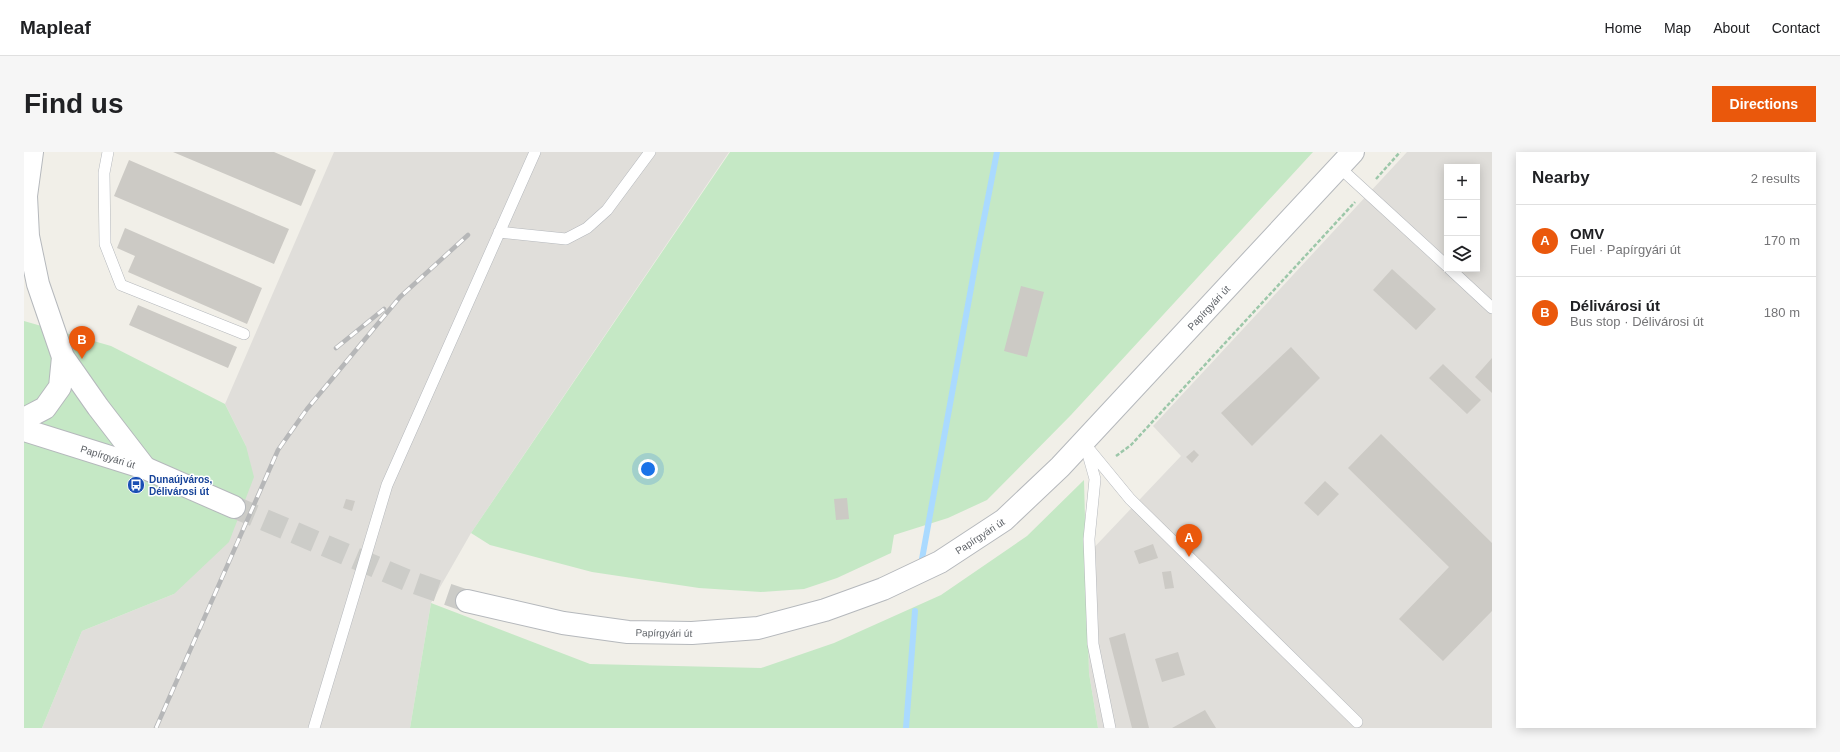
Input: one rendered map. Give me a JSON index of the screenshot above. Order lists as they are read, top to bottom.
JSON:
{
  "streets": {
    "street": ["Papírgyári út"]
  },
  "places": {
    "bus stop": ["Dunaújváros, Délivárosi út"]
  },
  "page": {
    "header": "Mapleaf",
    "nav": [
      "Home",
      "Map",
      "About",
      "Contact"
    ],
    "buttons": "Directions",
    "title": "Find us",
    "heading": ["Nearby", "2 results"],
    "map_buttons": ["+", "−"],
    "list": [
      {
        "mark": "A",
        "name": "OMV",
        "note": "Fuel · Papírgyári út",
        "value": "170 m"
      },
      {
        "mark": "B",
        "name": "Délivárosi út",
        "note": "Bus stop · Délivárosi út",
        "value": "180 m"
      }
    ],
    "pins": ["B", "A"]
  }
}
